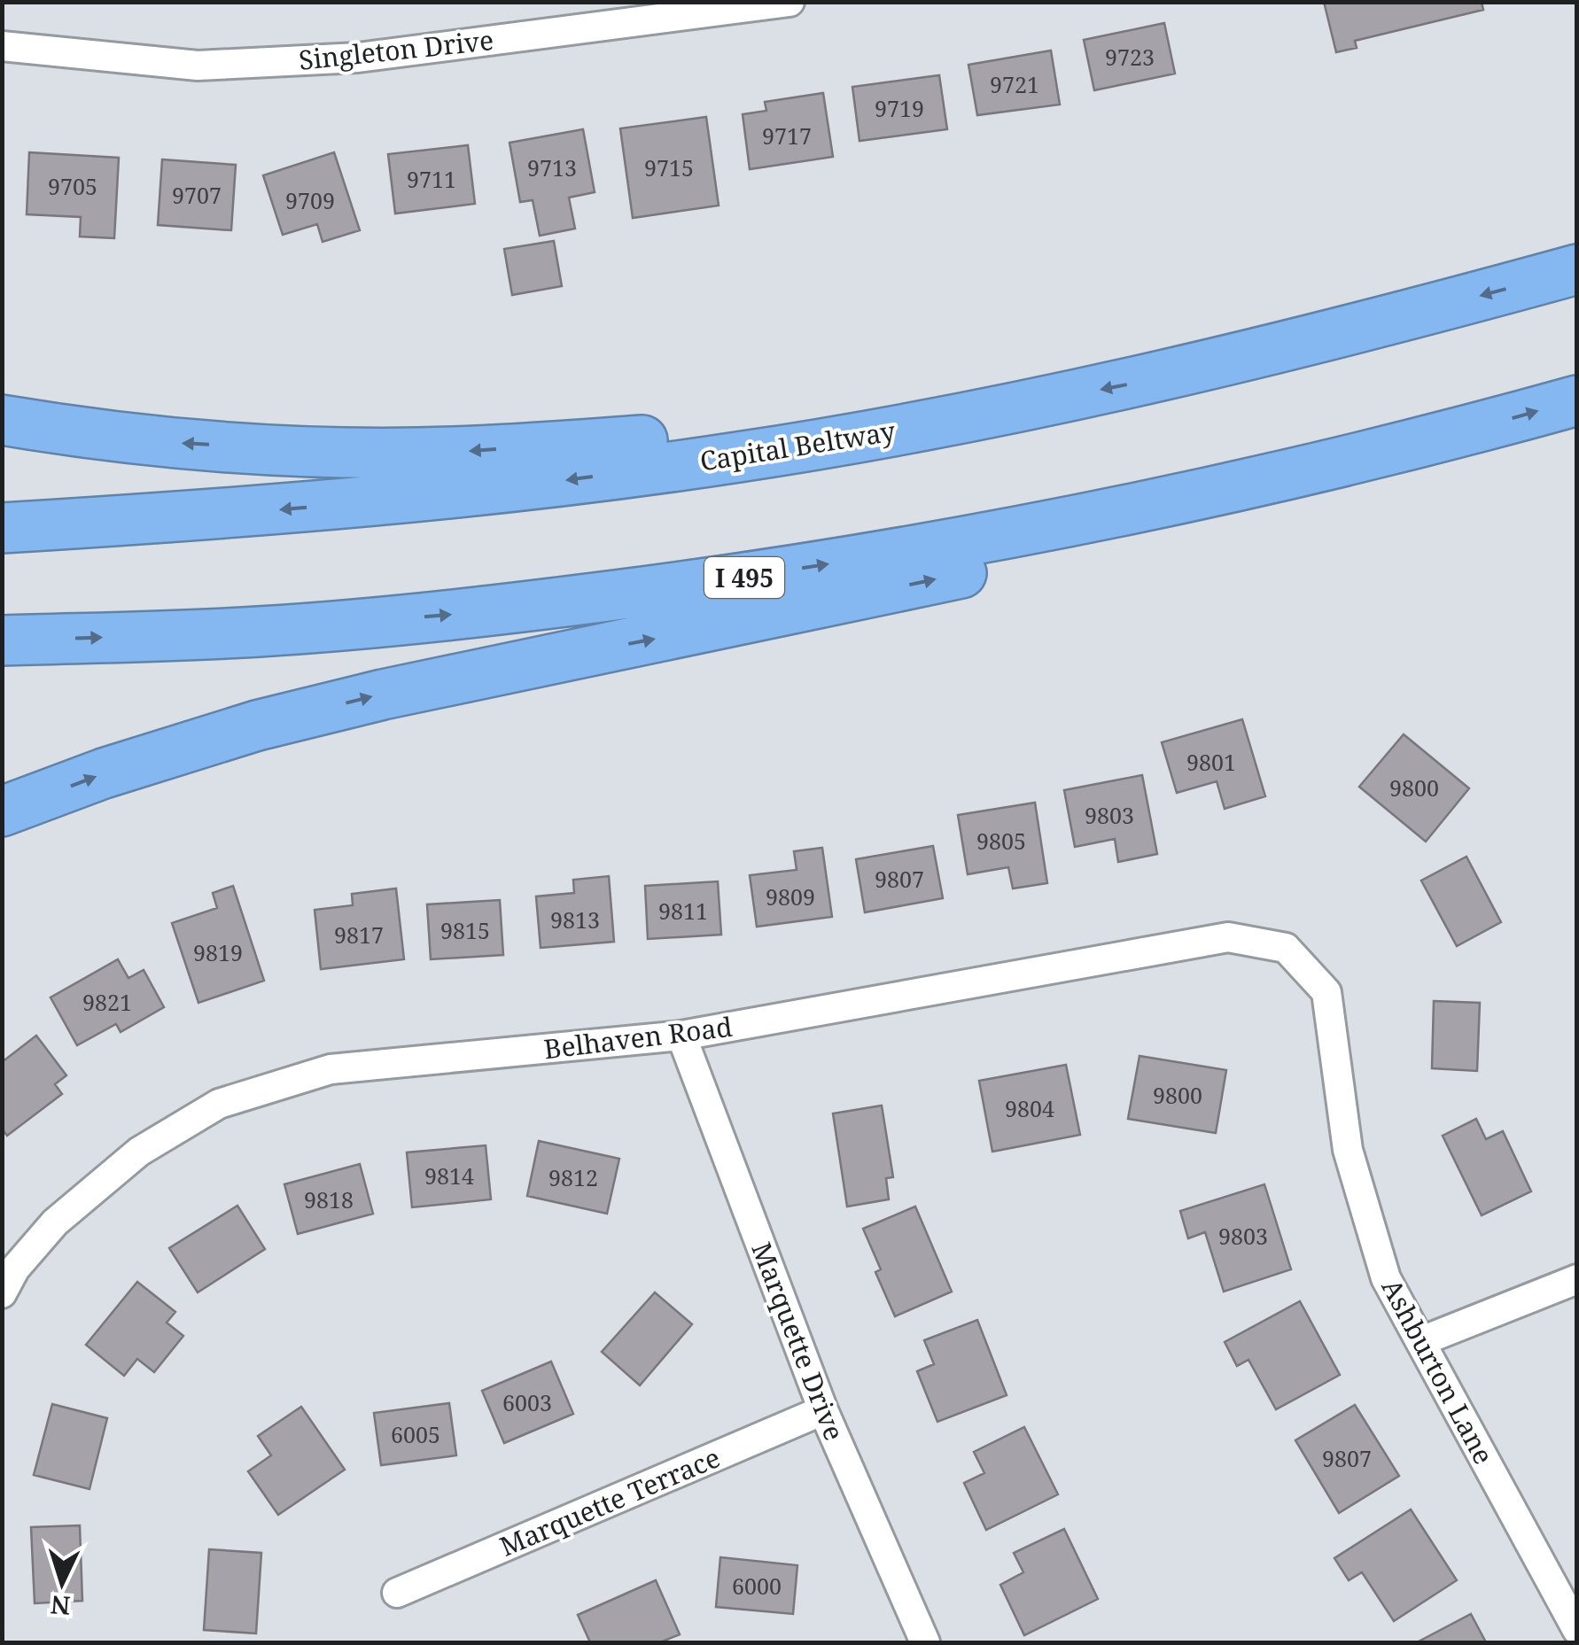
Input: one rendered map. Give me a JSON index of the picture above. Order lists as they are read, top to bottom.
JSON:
{
  "streets": {
    "highway": ["Capital Beltway", "I 495"],
    "street": [
      "Singleton Drive",
      "Belhaven Road",
      "Marquette Drive",
      "Ashburton Lane",
      "Marquette Terrace"
    ]
  },
  "crossings": [
    ["Belhaven Road", "Marquette Drive"],
    ["Belhaven Road", "Ashburton Lane"],
    ["Marquette Drive", "Marquette Terrace"]
  ],
  "house_numbers": [
    "9723",
    "9721",
    "9719",
    "9717",
    "9713",
    "9715",
    "9711",
    "9705",
    "9707",
    "9709",
    "9801",
    "9800",
    "9803",
    "9805",
    "9807",
    "9809",
    "9811",
    "9813",
    "9815",
    "9817",
    "9819",
    "9821",
    "9800",
    "9804",
    "9814",
    "9812",
    "9818",
    "9803",
    "6003",
    "6005",
    "9807",
    "6000"
  ],
  "north": "bottom"
}
